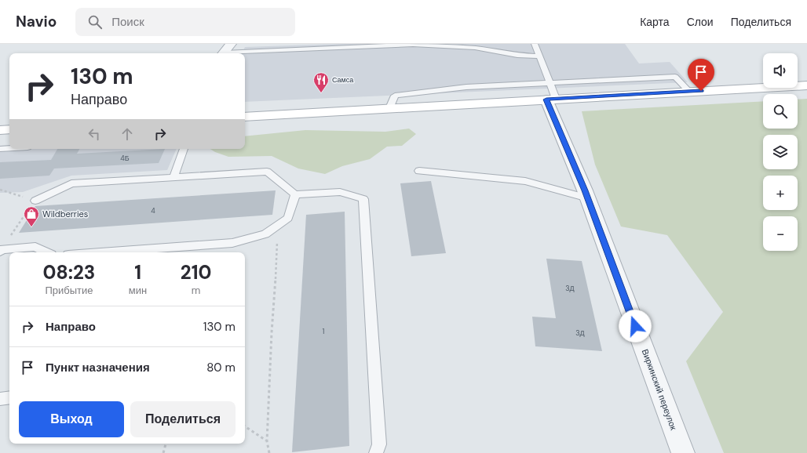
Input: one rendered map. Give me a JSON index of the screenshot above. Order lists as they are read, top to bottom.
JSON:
{
  "streets": {
    "street": ["Виркинский переулок"]
  },
  "places": {
    "restaurant": ["Самса"],
    "shop": ["Wildberries"]
  },
  "house_numbers": [
    "4Б",
    "4",
    "3Д",
    "1",
    "3Д"
  ],
  "page": {
    "header": "Navio",
    "search": "Поиск",
    "nav": ["Карта", "Слои", "Поделиться"],
    "map_buttons": ["+", "−"],
    "turn": ["130 m", "Направо"],
    "eta": [
      "08:23",
      "Прибытие",
      "1",
      "мин",
      "210",
      "m"
    ],
    "list": [
      {
        "name": "Направо",
        "value": "130 m"
      },
      {
        "name": "Пункт назначения",
        "value": "80 m"
      }
    ],
    "buttons": ["Выход", "Поделиться"]
  }
}
